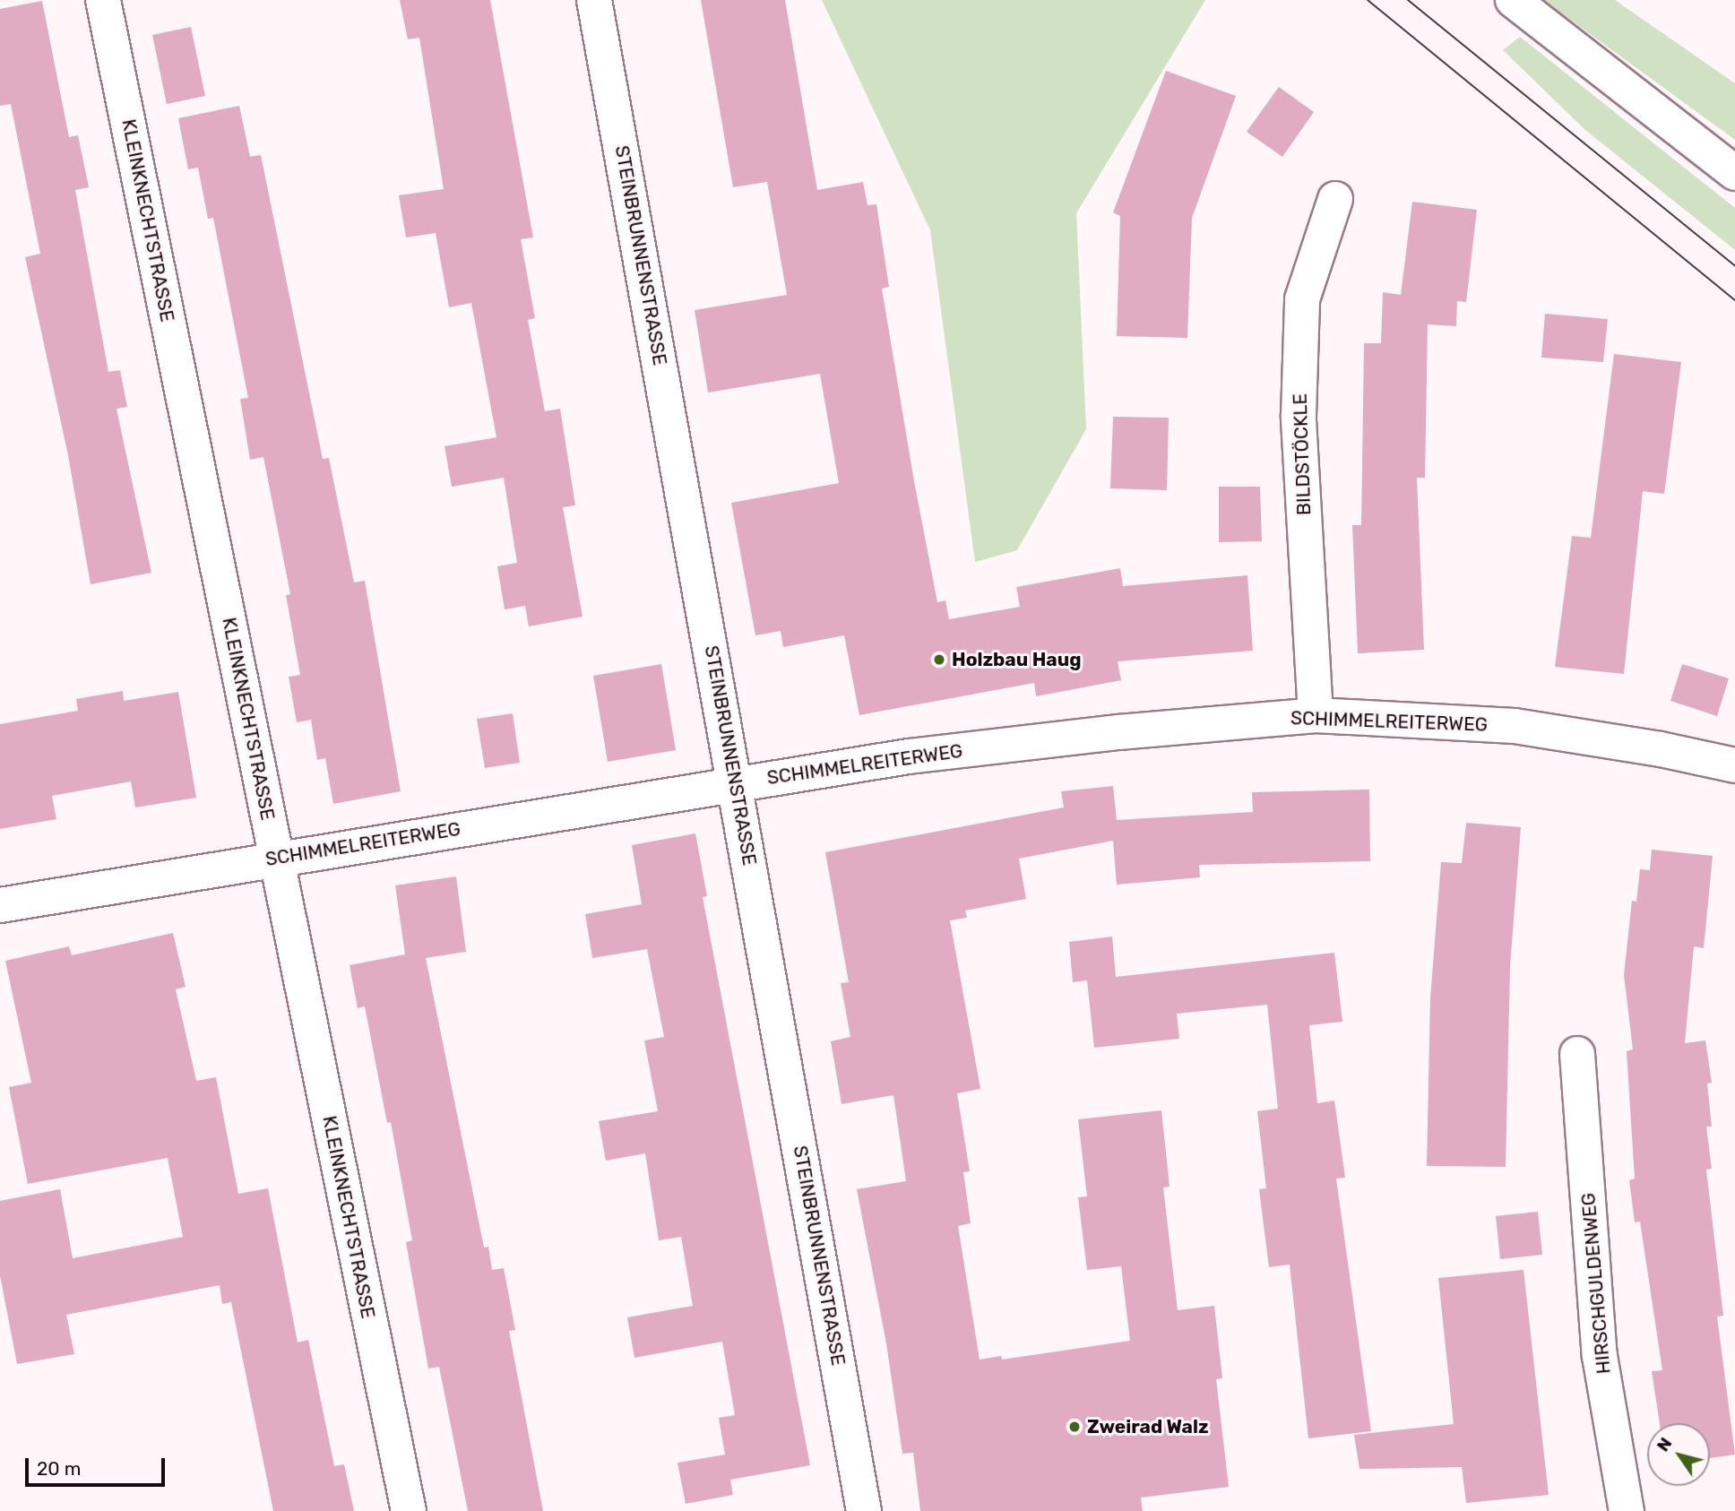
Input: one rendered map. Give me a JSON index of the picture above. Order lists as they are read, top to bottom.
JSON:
{
  "streets": {
    "street": [
      "KLEINKNECHTSTRASSE",
      "STEINBRUNNENSTRASSE",
      "BILDSTÖCKLE",
      "SCHIMMELREITERWEG",
      "HIRSCHGULDENWEG"
    ]
  },
  "crossings": [
    ["KLEINKNECHTSTRASSE", "SCHIMMELREITERWEG"],
    ["STEINBRUNNENSTRASSE", "SCHIMMELREITERWEG"],
    ["BILDSTÖCKLE", "SCHIMMELREITERWEG"]
  ],
  "places": ["Holzbau Haug", "Zweirad Walz"],
  "scale_bar": "20 m",
  "north": "top left"
}
